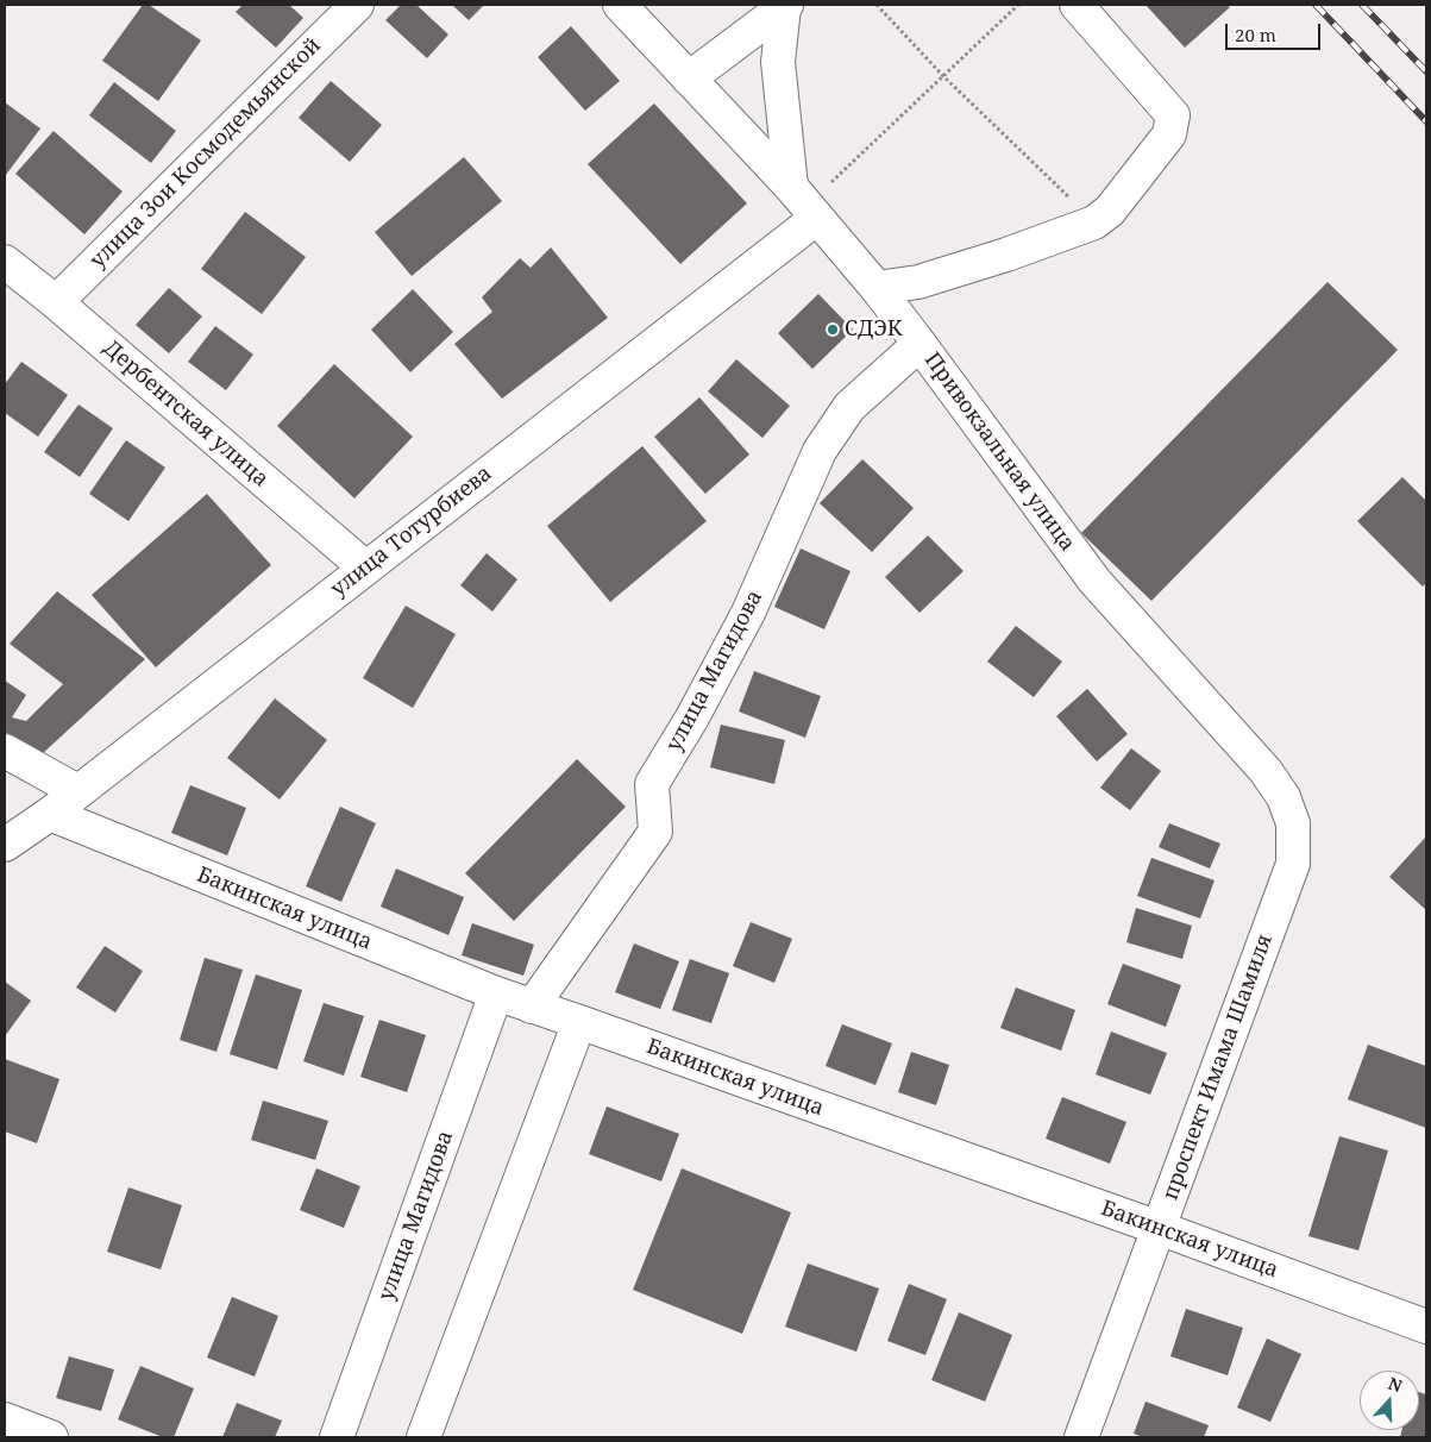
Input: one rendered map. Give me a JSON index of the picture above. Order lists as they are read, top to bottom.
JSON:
{
  "streets": {
    "main road": [
      "улица Зои Космодемьянской",
      "Дербентская улица",
      "Привокзальная улица",
      "улица Тотурбиева",
      "улица Магидова",
      "Бакинская улица",
      "проспект Имама Шамиля"
    ]
  },
  "crossings": [
    ["улица Зои Космодемьянской", "Дербентская улица"],
    ["Дербентская улица", "улица Тотурбиева"],
    ["Привокзальная улица", "улица Тотурбиева"],
    ["Привокзальная улица", "улица Магидова"],
    ["Привокзальная улица", "проспект Имама Шамиля"],
    ["улица Тотурбиева", "Бакинская улица"],
    ["улица Магидова", "Бакинская улица"],
    ["Бакинская улица", "проспект Имама Шамиля"]
  ],
  "places": ["СДЭК"],
  "scale_bar": "20 m",
  "north": "top"
}
